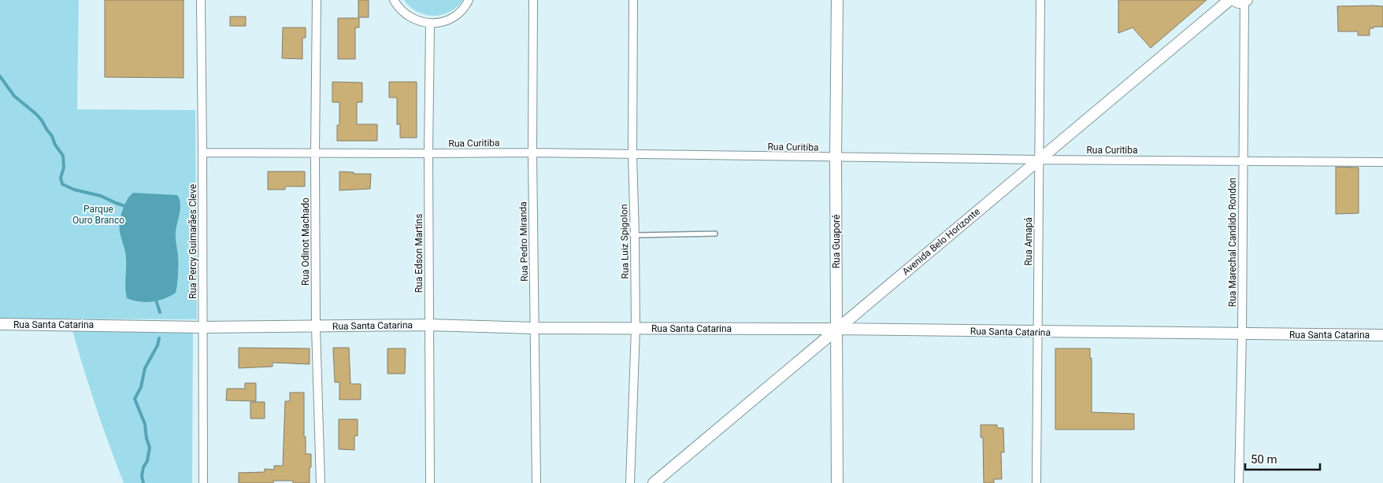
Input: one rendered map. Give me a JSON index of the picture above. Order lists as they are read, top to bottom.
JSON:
{
  "streets": {
    "street": [
      "Rua Curitiba",
      "Rua Percy Guimarães Cleve",
      "Rua Odinot Machado",
      "Rua Pedro Miranda",
      "Rua Luiz Spigolon",
      "Rua Guaporé",
      "Avenida Belo Horizonte",
      "Rua Amapá",
      "Rua Marechal Candido Rondon",
      "Rua Edson Martins",
      "Rua Santa Catarina"
    ]
  },
  "crossings": [
    ["Rua Curitiba", "Rua Percy Guimarães Cleve"],
    ["Rua Curitiba", "Rua Odinot Machado"],
    ["Rua Curitiba", "Rua Pedro Miranda"],
    ["Rua Curitiba", "Rua Luiz Spigolon"],
    ["Rua Curitiba", "Rua Guaporé"],
    ["Rua Curitiba", "Avenida Belo Horizonte"],
    ["Rua Curitiba", "Rua Amapá"],
    ["Rua Curitiba", "Rua Marechal Candido Rondon"],
    ["Rua Curitiba", "Rua Edson Martins"],
    ["Rua Percy Guimarães Cleve", "Rua Santa Catarina"],
    ["Rua Odinot Machado", "Rua Santa Catarina"],
    ["Rua Pedro Miranda", "Rua Santa Catarina"],
    ["Rua Luiz Spigolon", "Rua Santa Catarina"],
    ["Rua Guaporé", "Avenida Belo Horizonte"],
    ["Rua Guaporé", "Rua Santa Catarina"],
    ["Avenida Belo Horizonte", "Rua Amapá"],
    ["Avenida Belo Horizonte", "Rua Santa Catarina"],
    ["Rua Amapá", "Rua Santa Catarina"],
    ["Rua Marechal Candido Rondon", "Rua Santa Catarina"],
    ["Rua Edson Martins", "Rua Santa Catarina"]
  ],
  "parks": ["Parque Ouro Branco"],
  "scale_bar": "50 m"
}
